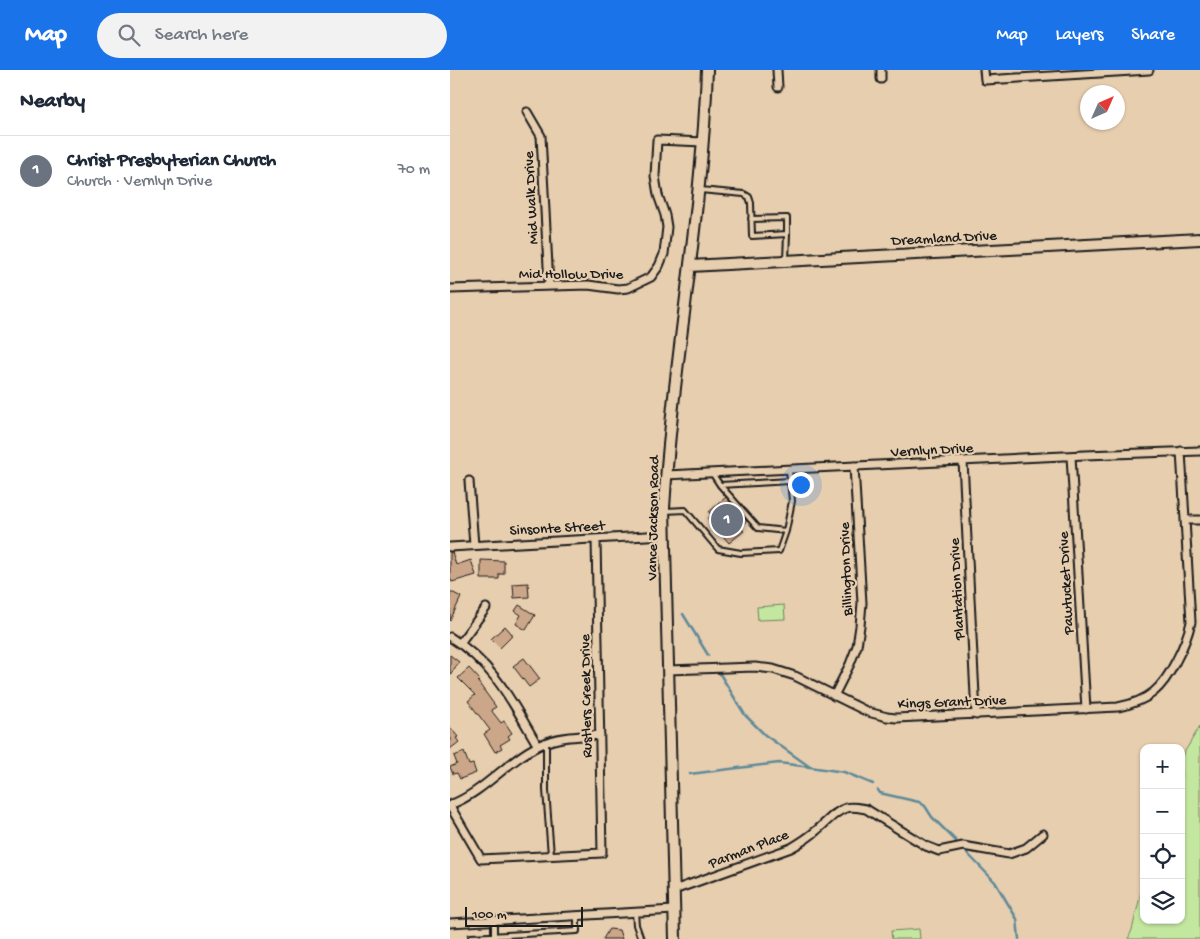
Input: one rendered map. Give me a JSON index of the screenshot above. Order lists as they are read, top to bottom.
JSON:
{
  "streets": {
    "main road": ["Dreamland Drive", "Vance Jackson Road"],
    "street": [
      "Mid Walk Drive",
      "Mid Hollow Drive",
      "Vernlyn Drive",
      "Sinsonte Street",
      "Billington Drive",
      "Pawtucket Drive",
      "Plantation Drive",
      "Rustlers Creek Drive",
      "Kings Grant Drive",
      "Parman Place"
    ]
  },
  "crossings": [
    ["Mid Walk Drive", "Mid Hollow Drive"],
    ["Dreamland Drive", "Vance Jackson Road"],
    ["Mid Hollow Drive", "Vance Jackson Road"],
    ["Vernlyn Drive", "Vance Jackson Road"],
    ["Vernlyn Drive", "Billington Drive"],
    ["Vernlyn Drive", "Pawtucket Drive"],
    ["Vernlyn Drive", "Plantation Drive"],
    ["Vernlyn Drive", "Kings Grant Drive"],
    ["Vance Jackson Road", "Sinsonte Street"],
    ["Vance Jackson Road", "Kings Grant Drive"],
    ["Vance Jackson Road", "Parman Place"],
    ["Sinsonte Street", "Rustlers Creek Drive"],
    ["Billington Drive", "Kings Grant Drive"],
    ["Pawtucket Drive", "Kings Grant Drive"],
    ["Plantation Drive", "Kings Grant Drive"]
  ],
  "scale_bar": "100 m",
  "north": "top right",
  "page": {
    "header": "Map",
    "search": "Search here",
    "nav": ["Map", "Layers", "Share"],
    "heading": "Nearby",
    "list": [
      {
        "mark": "1",
        "name": "Christ Presbyterian Church",
        "note": "Church · Vernlyn Drive",
        "value": "70 m"
      }
    ],
    "pins": "1",
    "map_buttons": ["+", "−"],
    "scale": "100 m"
  }
}
